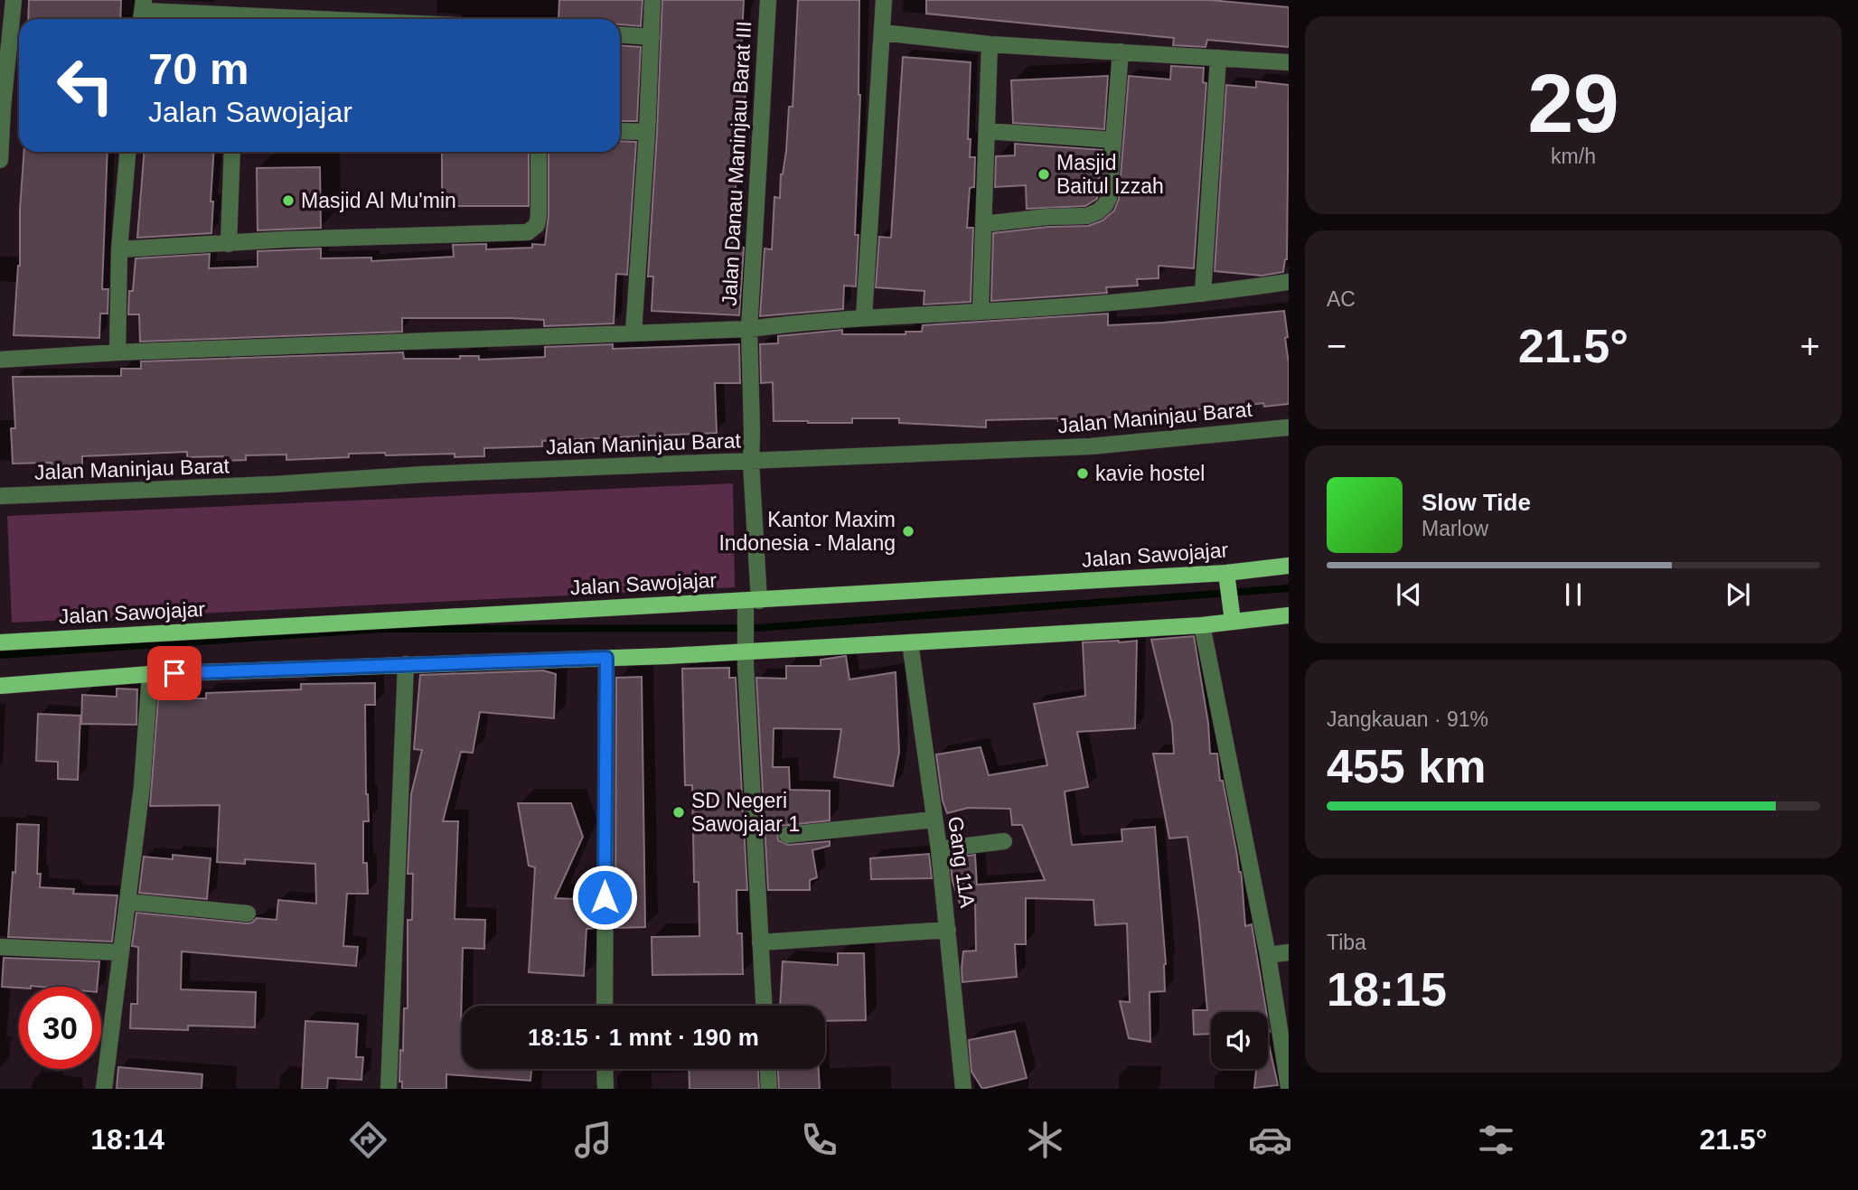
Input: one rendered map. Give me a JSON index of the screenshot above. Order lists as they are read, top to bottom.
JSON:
{
  "streets": {
    "main road": ["Jalan Sawojajar"],
    "street": ["Jalan Danau Maninjau Barat III", "Jalan Maninjau Barat", "Gang 11A"]
  },
  "crossings": [
    ["Jalan Danau Maninjau Barat III", "Jalan Maninjau Barat"],
    ["Jalan Danau Maninjau Barat III", "Jalan Sawojajar"]
  ],
  "places": [
    "Masjid Baitul Izzah",
    "Masjid Al Mu'min",
    "kavie hostel",
    "Kantor Maxim Indonesia - Malang",
    "SD Negeri Sawojajar 1"
  ],
  "page": {
    "tile": [
      ["29", "km/h"],
      "AC",
      ["Jangkauan · 91%", "455 km"],
      ["Tiba", "18:15"]
    ],
    "turn": ["70 m", "Jalan Sawojajar"],
    "heat": ["−", "21.5°", "+"],
    "song": ["Slow Tide", "Marlow"],
    "limit": "30",
    "trip": "18:15 · 1 mnt · 190 m",
    "tabs": ["18:14", "21.5°"]
  }
}
